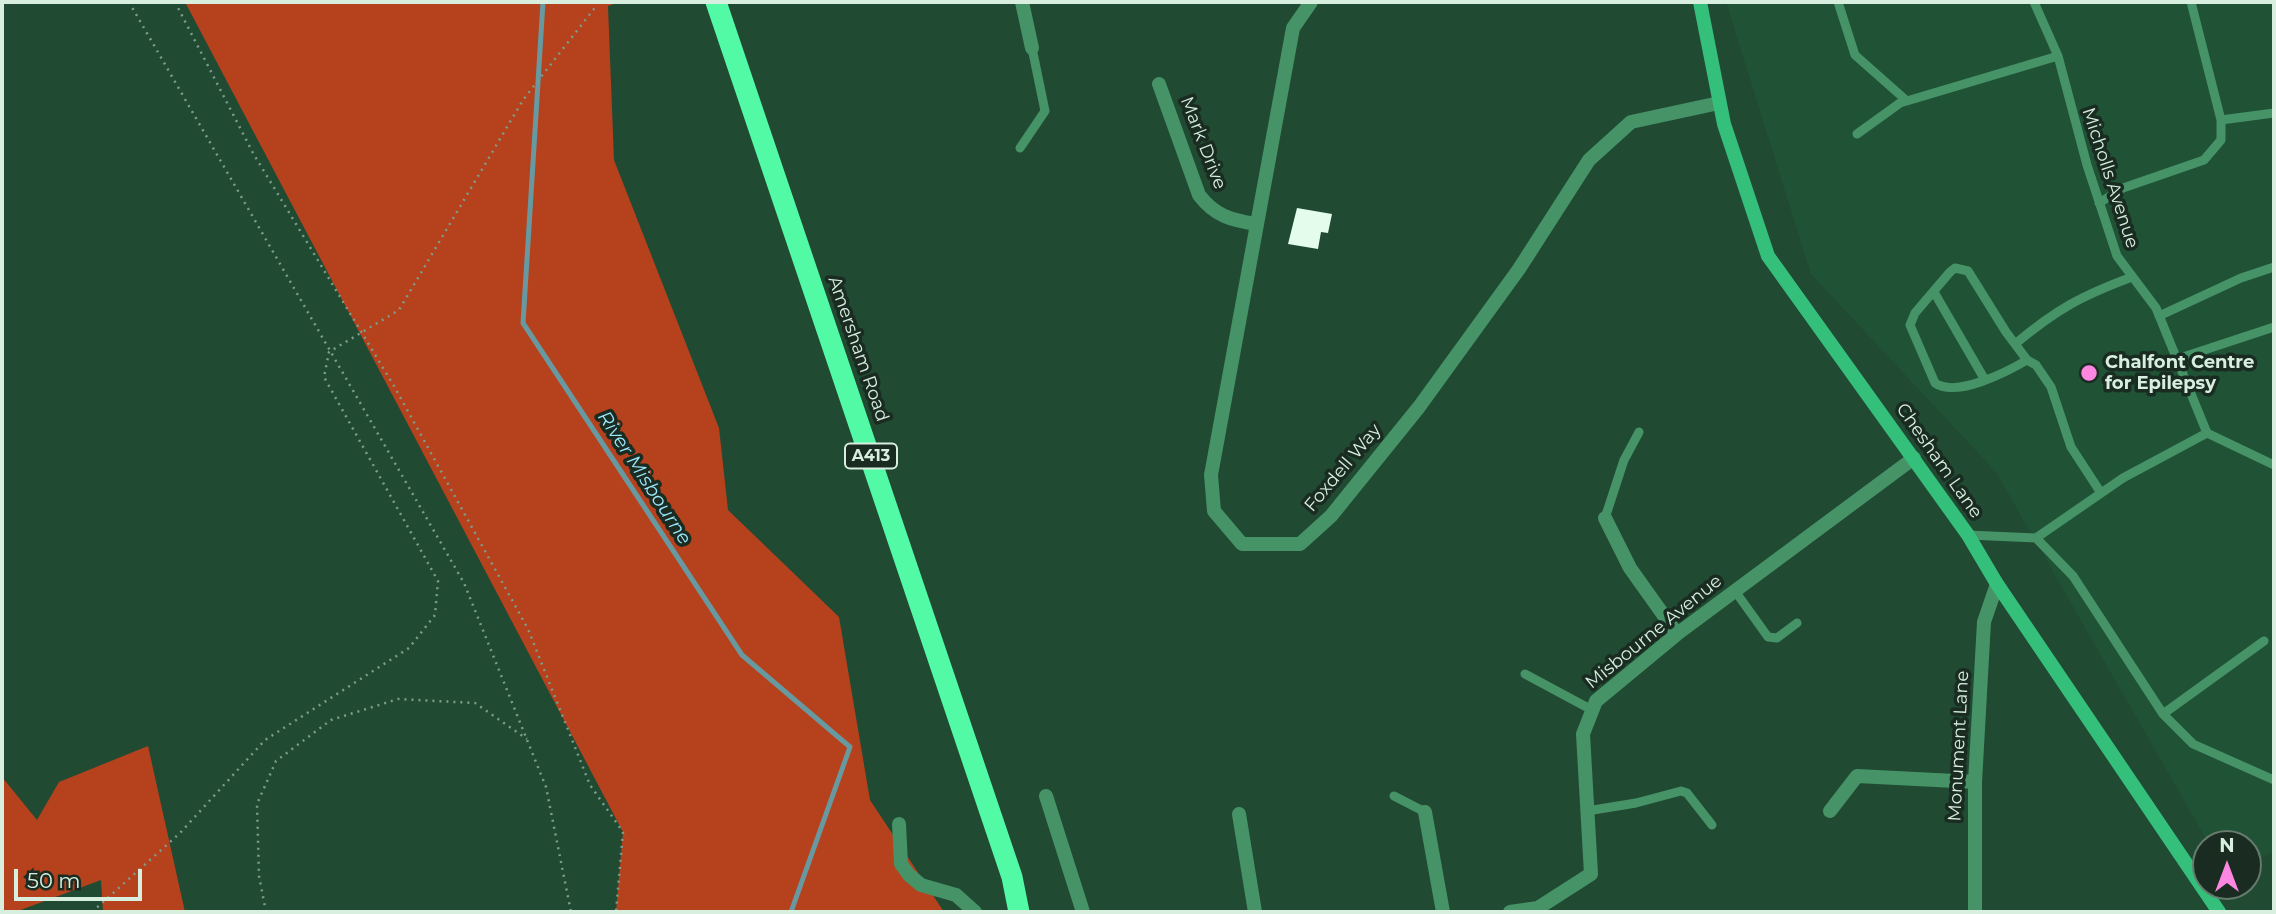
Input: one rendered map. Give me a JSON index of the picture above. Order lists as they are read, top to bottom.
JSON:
{
  "streets": {
    "highway": ["Amersham Road", "A413"],
    "street": [
      "Mark Drive",
      "Chesham Lane",
      "Foxdell Way",
      "Misbourne Avenue",
      "Monument Lane"
    ],
    "lane": ["Micholls Avenue"]
  },
  "crossings": [
    ["Mark Drive", "Foxdell Way"],
    ["Chesham Lane", "Foxdell Way"],
    ["Chesham Lane", "Misbourne Avenue"],
    ["Chesham Lane", "Monument Lane"]
  ],
  "water": ["River Misbourne"],
  "places": ["Chalfont Centre for Epilepsy"],
  "scale_bar": "50 m",
  "north": "top"
}
